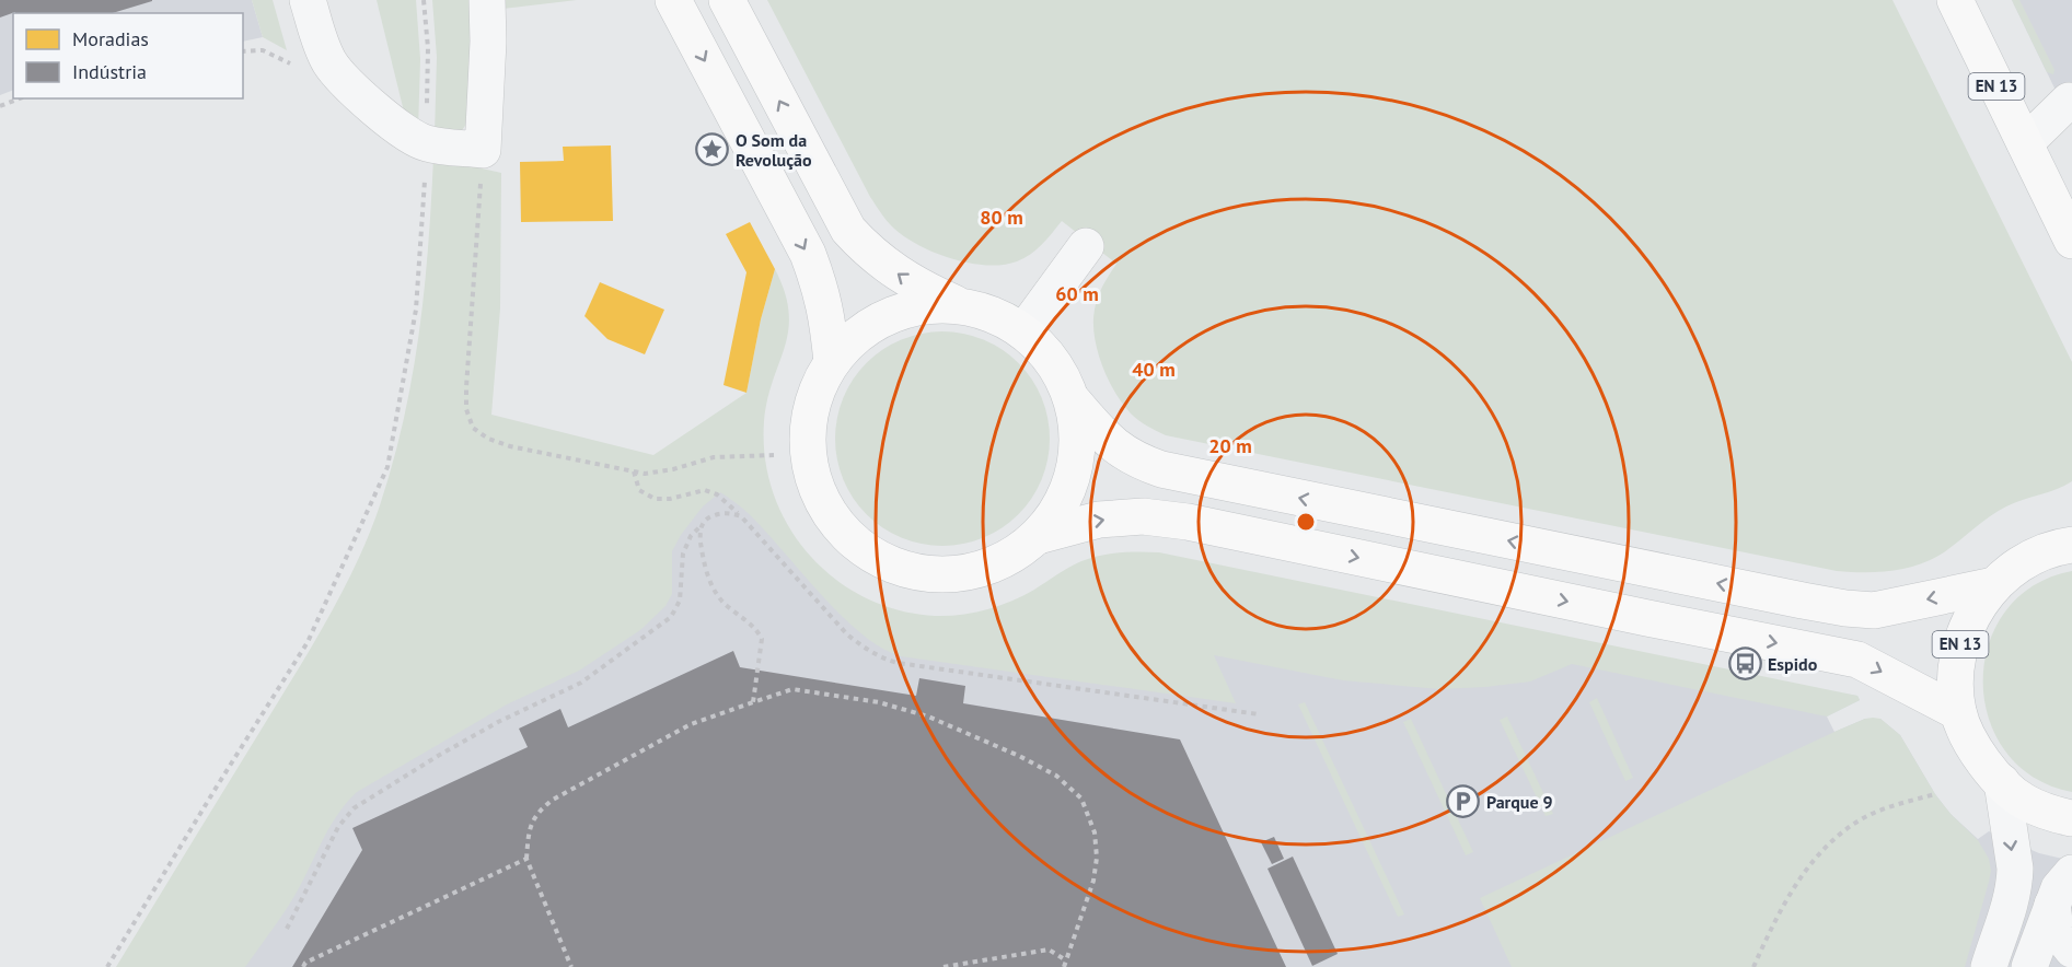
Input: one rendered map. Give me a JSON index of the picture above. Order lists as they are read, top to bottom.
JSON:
{
  "streets": {
    "main road": ["EN 13"]
  },
  "places": {
    "place": ["O Som da Revolução"],
    "bus stop": ["Espido"],
    "parking": ["Parque 9"]
  },
  "legend": ["Moradias", "Indústria"],
  "rings": [
    "80 m",
    "60 m",
    "40 m",
    "20 m"
  ]
}
